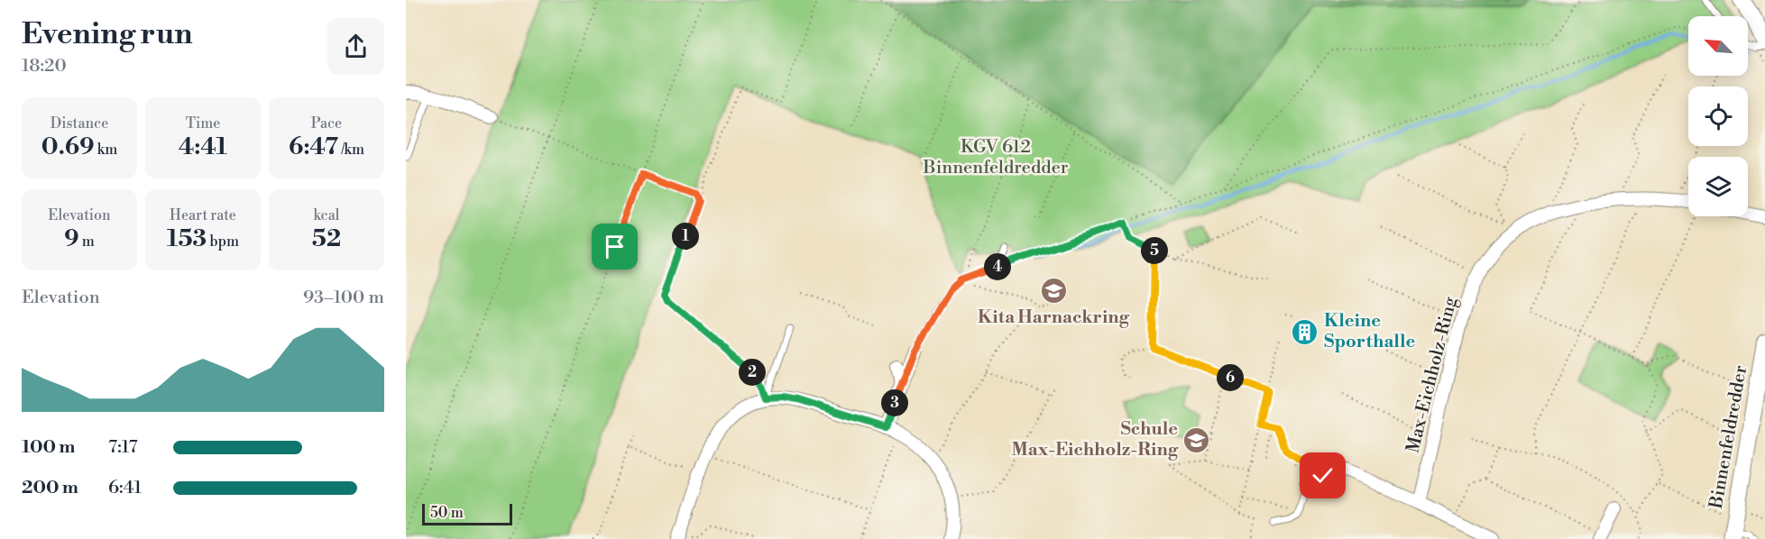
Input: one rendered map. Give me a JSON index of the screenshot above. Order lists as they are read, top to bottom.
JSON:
{
  "streets": {
    "main road": ["Binnenfeldredder"],
    "street": ["Max-Eichholz-Ring"]
  },
  "parks": ["KGV 612 Binnenfeldredder"],
  "places": {
    "school or university": ["Kita Harnackring", "Schule Max-Eichholz-Ring"],
    "building": ["Kleine Sporthalle"]
  },
  "scale_bar": "50 m",
  "north": "top left",
  "page": {
    "heading": ["Evening run", "18:20"],
    "stats": [
      ["Distance", "0.69 km"],
      ["Time", "4:41"],
      ["Pace", "6:47 /km"],
      ["Elevation", "9 m"],
      ["Heart rate", "153 bpm"],
      ["kcal", "52"]
    ],
    "pins": [
      "1",
      "5",
      "4",
      "2",
      "6",
      "3"
    ],
    "chart": ["Elevation", "93–100 m"],
    "list": [
      {
        "name": "100 m",
        "note": "7:17"
      },
      {
        "name": "200 m",
        "note": "6:41"
      }
    ],
    "scale": "50 m"
  }
}
